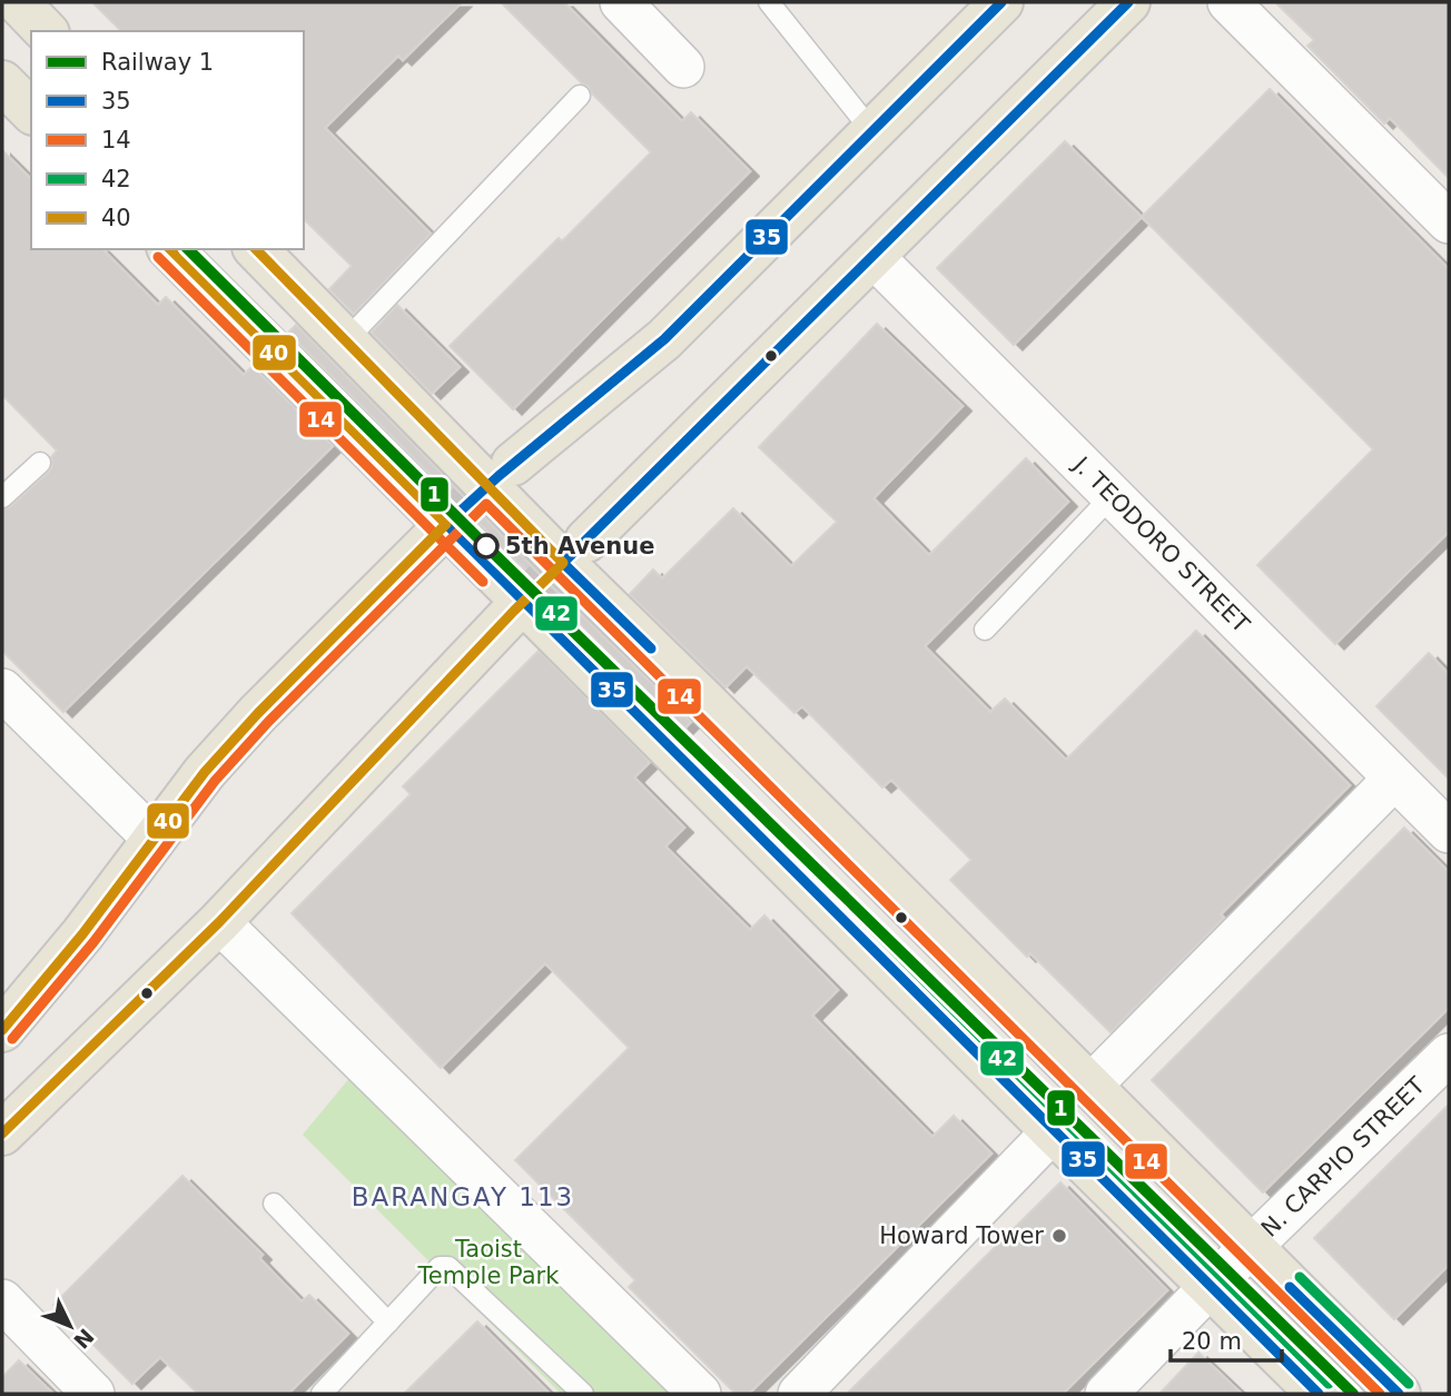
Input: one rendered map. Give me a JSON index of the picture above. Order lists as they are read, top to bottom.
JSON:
{
  "streets": {
    "street": ["J. TEODORO STREET", "N. CARPIO STREET"]
  },
  "districts": ["BARANGAY 113"],
  "parks": ["Taoist Temple Park"],
  "places": ["5th Avenue", "Howard Tower"],
  "lines": [
    "transit line 35",
    "rail line 1",
    "transit line 42",
    "transit line 40",
    "transit line 14"
  ],
  "legend": [
    "Railway 1",
    "35",
    "14",
    "42",
    "40"
  ],
  "scale_bar": "20 m",
  "north": "bottom right"
}
